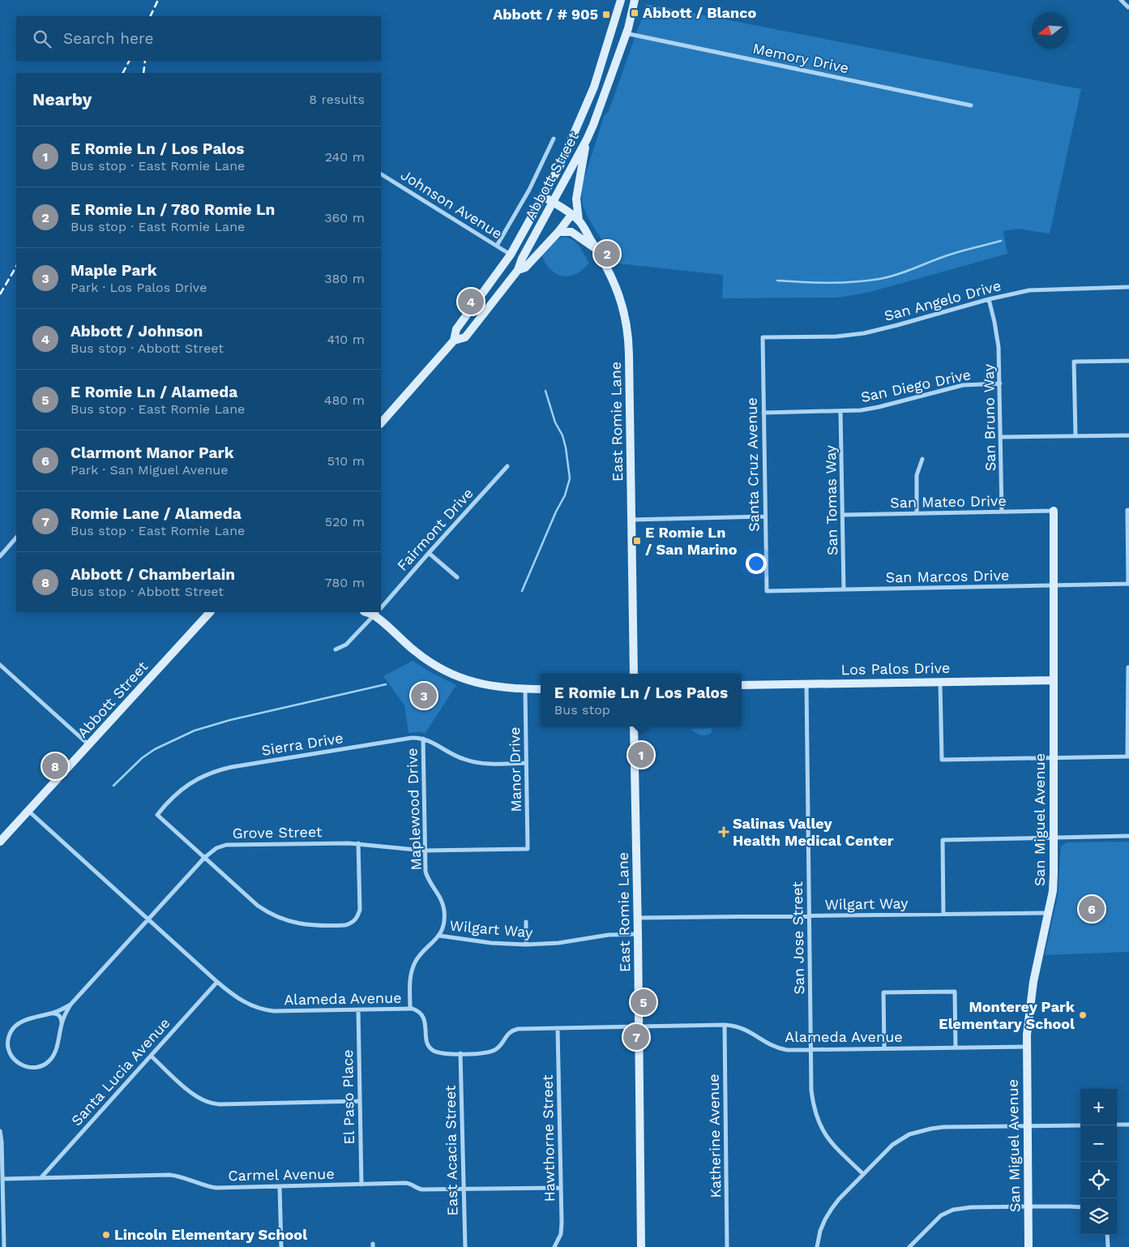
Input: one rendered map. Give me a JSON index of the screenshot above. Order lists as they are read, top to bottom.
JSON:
{
  "streets": {
    "main road": [
      "Abbott Street",
      "East Romie Lane",
      "Los Palos Drive",
      "San Miguel Avenue"
    ],
    "street": [
      "Memory Drive",
      "Johnson Avenue",
      "San Angelo Drive",
      "San Diego Drive",
      "San Bruno Way",
      "Santa Cruz Avenue",
      "San Tomas Way",
      "San Mateo Drive",
      "Fairmont Drive",
      "San Marcos Drive",
      "Sierra Drive",
      "Manor Drive",
      "Maplewood Drive",
      "Grove Street",
      "Wilgart Way",
      "San Jose Street",
      "Alameda Avenue",
      "Santa Lucia Avenue",
      "El Paso Place",
      "Katherine Avenue",
      "Hawthorne Street",
      "East Acacia Street",
      "Carmel Avenue"
    ]
  },
  "crossings": [
    ["Memory Drive", "Abbott Street"],
    ["Abbott Street", "Johnson Avenue"],
    ["Abbott Street", "East Romie Lane"],
    ["Abbott Street", "Alameda Avenue"],
    ["San Angelo Drive", "San Bruno Way"],
    ["San Angelo Drive", "Santa Cruz Avenue"],
    ["San Diego Drive", "San Bruno Way"],
    ["San Diego Drive", "Santa Cruz Avenue"],
    ["San Diego Drive", "San Tomas Way"],
    ["San Bruno Way", "San Mateo Drive"],
    ["East Romie Lane", "Wilgart Way"],
    ["East Romie Lane", "Alameda Avenue"],
    ["Santa Cruz Avenue", "San Marcos Drive"],
    ["San Tomas Way", "San Mateo Drive"],
    ["San Tomas Way", "San Marcos Drive"],
    ["San Mateo Drive", "San Miguel Avenue"],
    ["San Marcos Drive", "San Miguel Avenue"],
    ["Los Palos Drive", "San Miguel Avenue"],
    ["Los Palos Drive", "San Jose Street"],
    ["Sierra Drive", "Manor Drive"],
    ["Sierra Drive", "Maplewood Drive"],
    ["Sierra Drive", "Grove Street"],
    ["Manor Drive", "Grove Street"],
    ["Maplewood Drive", "Grove Street"],
    ["Maplewood Drive", "Wilgart Way"],
    ["Maplewood Drive", "Alameda Avenue"],
    ["San Miguel Avenue", "Wilgart Way"],
    ["San Miguel Avenue", "Alameda Avenue"],
    ["Grove Street", "Alameda Avenue"],
    ["Wilgart Way", "San Jose Street"],
    ["San Jose Street", "Alameda Avenue"],
    ["Alameda Avenue", "Santa Lucia Avenue"],
    ["Alameda Avenue", "El Paso Place"],
    ["Alameda Avenue", "Katherine Avenue"],
    ["Alameda Avenue", "Hawthorne Street"],
    ["Alameda Avenue", "East Acacia Street"],
    ["Santa Lucia Avenue", "Carmel Avenue"],
    ["El Paso Place", "Carmel Avenue"],
    ["Hawthorne Street", "Carmel Avenue"],
    ["East Acacia Street", "Carmel Avenue"]
  ],
  "places": {
    "transit": ["Abbott / Blanco", "Abbott / # 905", "E Romie Ln / San Marino"],
    "health": ["Salinas Valley Health Medical Center"],
    "other": ["Monterey Park Elementary School", "Lincoln Elementary School"]
  },
  "north": "left",
  "page": {
    "search": "Search here",
    "heading": ["Nearby", "8 results"],
    "list": [
      {
        "mark": "1",
        "name": "E Romie Ln / Los Palos",
        "note": "Bus stop · East Romie Lane",
        "value": "240 m"
      },
      {
        "mark": "2",
        "name": "E Romie Ln / 780 Romie Ln",
        "note": "Bus stop · East Romie Lane",
        "value": "360 m"
      },
      {
        "mark": "3",
        "name": "Maple Park",
        "note": "Park · Los Palos Drive",
        "value": "380 m"
      },
      {
        "mark": "4",
        "name": "Abbott / Johnson",
        "note": "Bus stop · Abbott Street",
        "value": "410 m"
      },
      {
        "mark": "5",
        "name": "E Romie Ln / Alameda",
        "note": "Bus stop · East Romie Lane",
        "value": "480 m"
      },
      {
        "mark": "6",
        "name": "Clarmont Manor Park",
        "note": "Park · San Miguel Avenue",
        "value": "510 m"
      },
      {
        "mark": "7",
        "name": "Romie Lane / Alameda",
        "note": "Bus stop · East Romie Lane",
        "value": "520 m"
      },
      {
        "mark": "8",
        "name": "Abbott / Chamberlain",
        "note": "Bus stop · Abbott Street",
        "value": "780 m"
      }
    ],
    "pins": [
      "2",
      "4",
      "3",
      "1",
      "8",
      "6",
      "5",
      "7"
    ],
    "popup": ["E Romie Ln / Los Palos", "Bus stop"],
    "map_buttons": ["+", "−"]
  }
}
